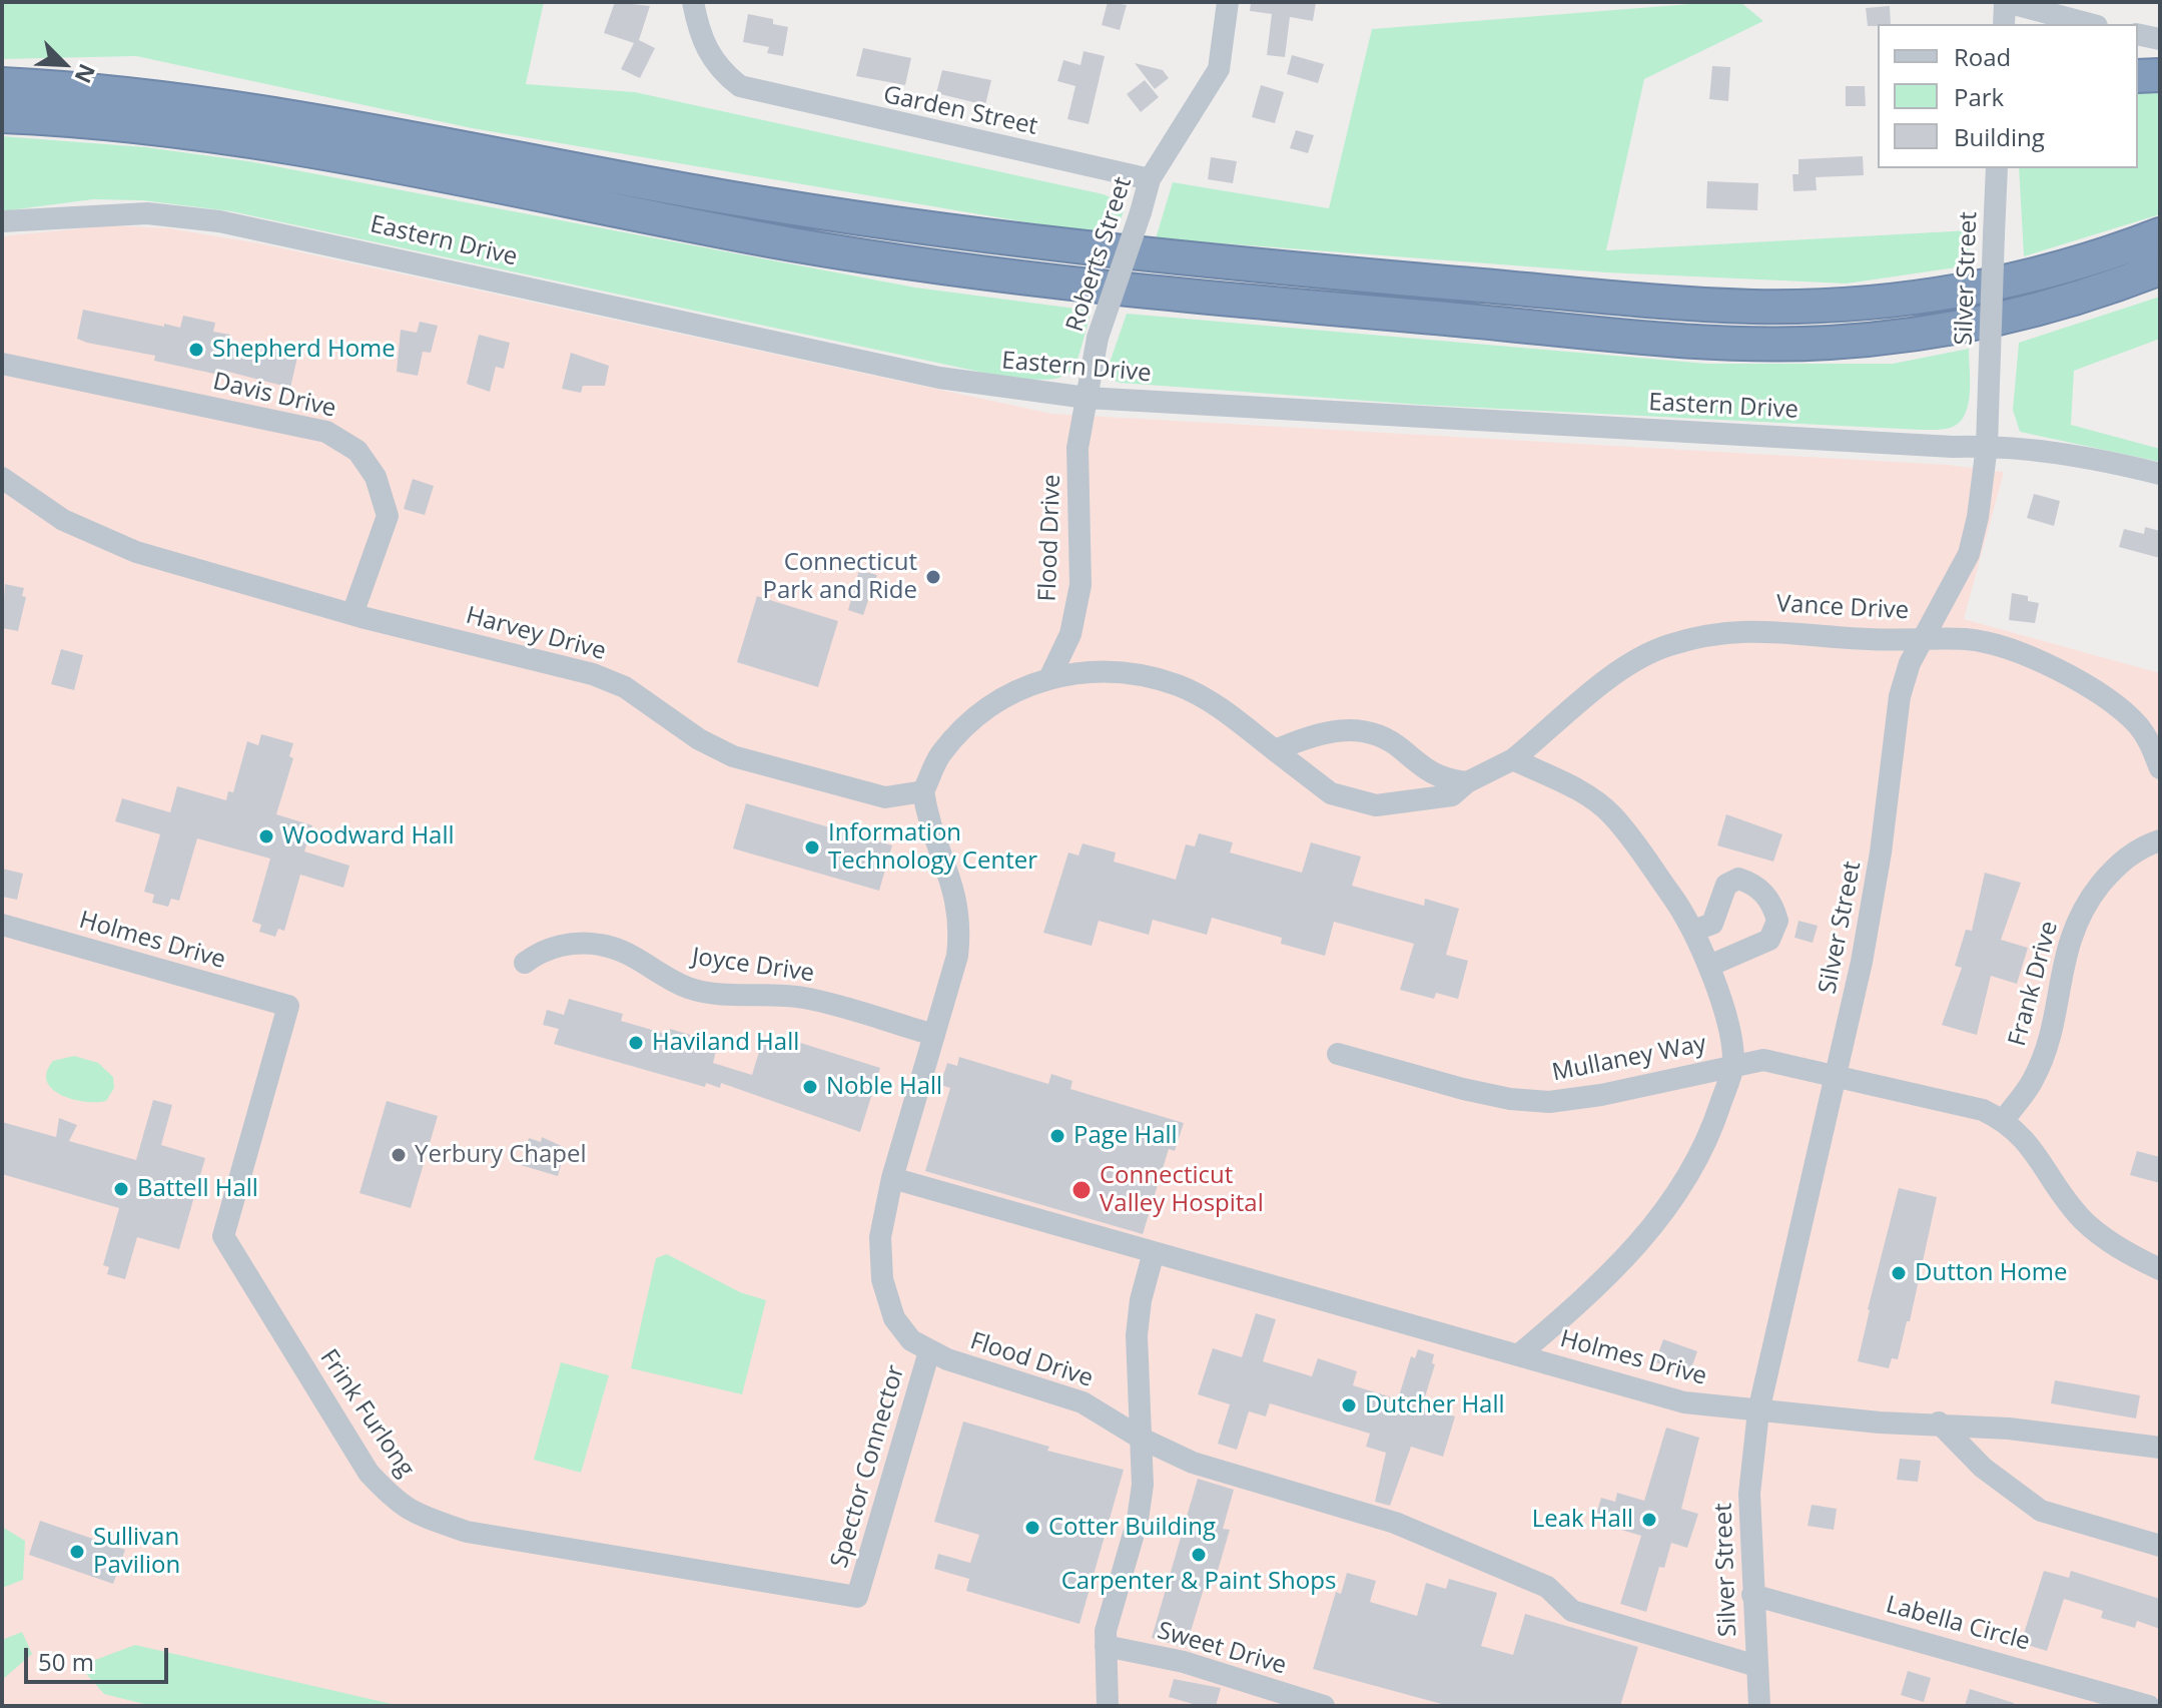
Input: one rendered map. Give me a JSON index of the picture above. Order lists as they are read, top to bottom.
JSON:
{
  "streets": {
    "street": [
      "Garden Street",
      "Eastern Drive",
      "Roberts Street",
      "Silver Street",
      "Davis Drive",
      "Flood Drive",
      "Vance Drive",
      "Harvey Drive",
      "Holmes Drive",
      "Joyce Drive",
      "Frank Drive",
      "Mullaney Way",
      "Frink Furlong",
      "Spector Connector",
      "Labella Circle",
      "Sweet Drive"
    ]
  },
  "crossings": [
    ["Garden Street", "Roberts Street"],
    ["Eastern Drive", "Roberts Street"],
    ["Eastern Drive", "Silver Street"],
    ["Eastern Drive", "Flood Drive"],
    ["Roberts Street", "Flood Drive"],
    ["Silver Street", "Flood Drive"],
    ["Silver Street", "Vance Drive"],
    ["Silver Street", "Holmes Drive"],
    ["Silver Street", "Mullaney Way"],
    ["Silver Street", "Labella Circle"],
    ["Davis Drive", "Harvey Drive"],
    ["Flood Drive", "Harvey Drive"],
    ["Flood Drive", "Holmes Drive"],
    ["Flood Drive", "Joyce Drive"],
    ["Flood Drive", "Spector Connector"],
    ["Holmes Drive", "Frink Furlong"],
    ["Frank Drive", "Mullaney Way"],
    ["Frink Furlong", "Spector Connector"]
  ],
  "places": [
    "Shepherd Home",
    "Connecticut Park and Ride",
    "Woodward Hall",
    "Information Technology Center",
    "Haviland Hall",
    "Noble Hall",
    "Page Hall",
    "Yerbury Chapel",
    "Battell Hall",
    "Connecticut Valley Hospital",
    "Dutton Home",
    "Dutcher Hall",
    "Leak Hall",
    "Cotter Building",
    "Sullivan Pavilion",
    "Carpenter & Paint Shops"
  ],
  "legend": ["Road", "Park", "Building"],
  "scale_bar": "50 m",
  "north": "bottom right"
}
